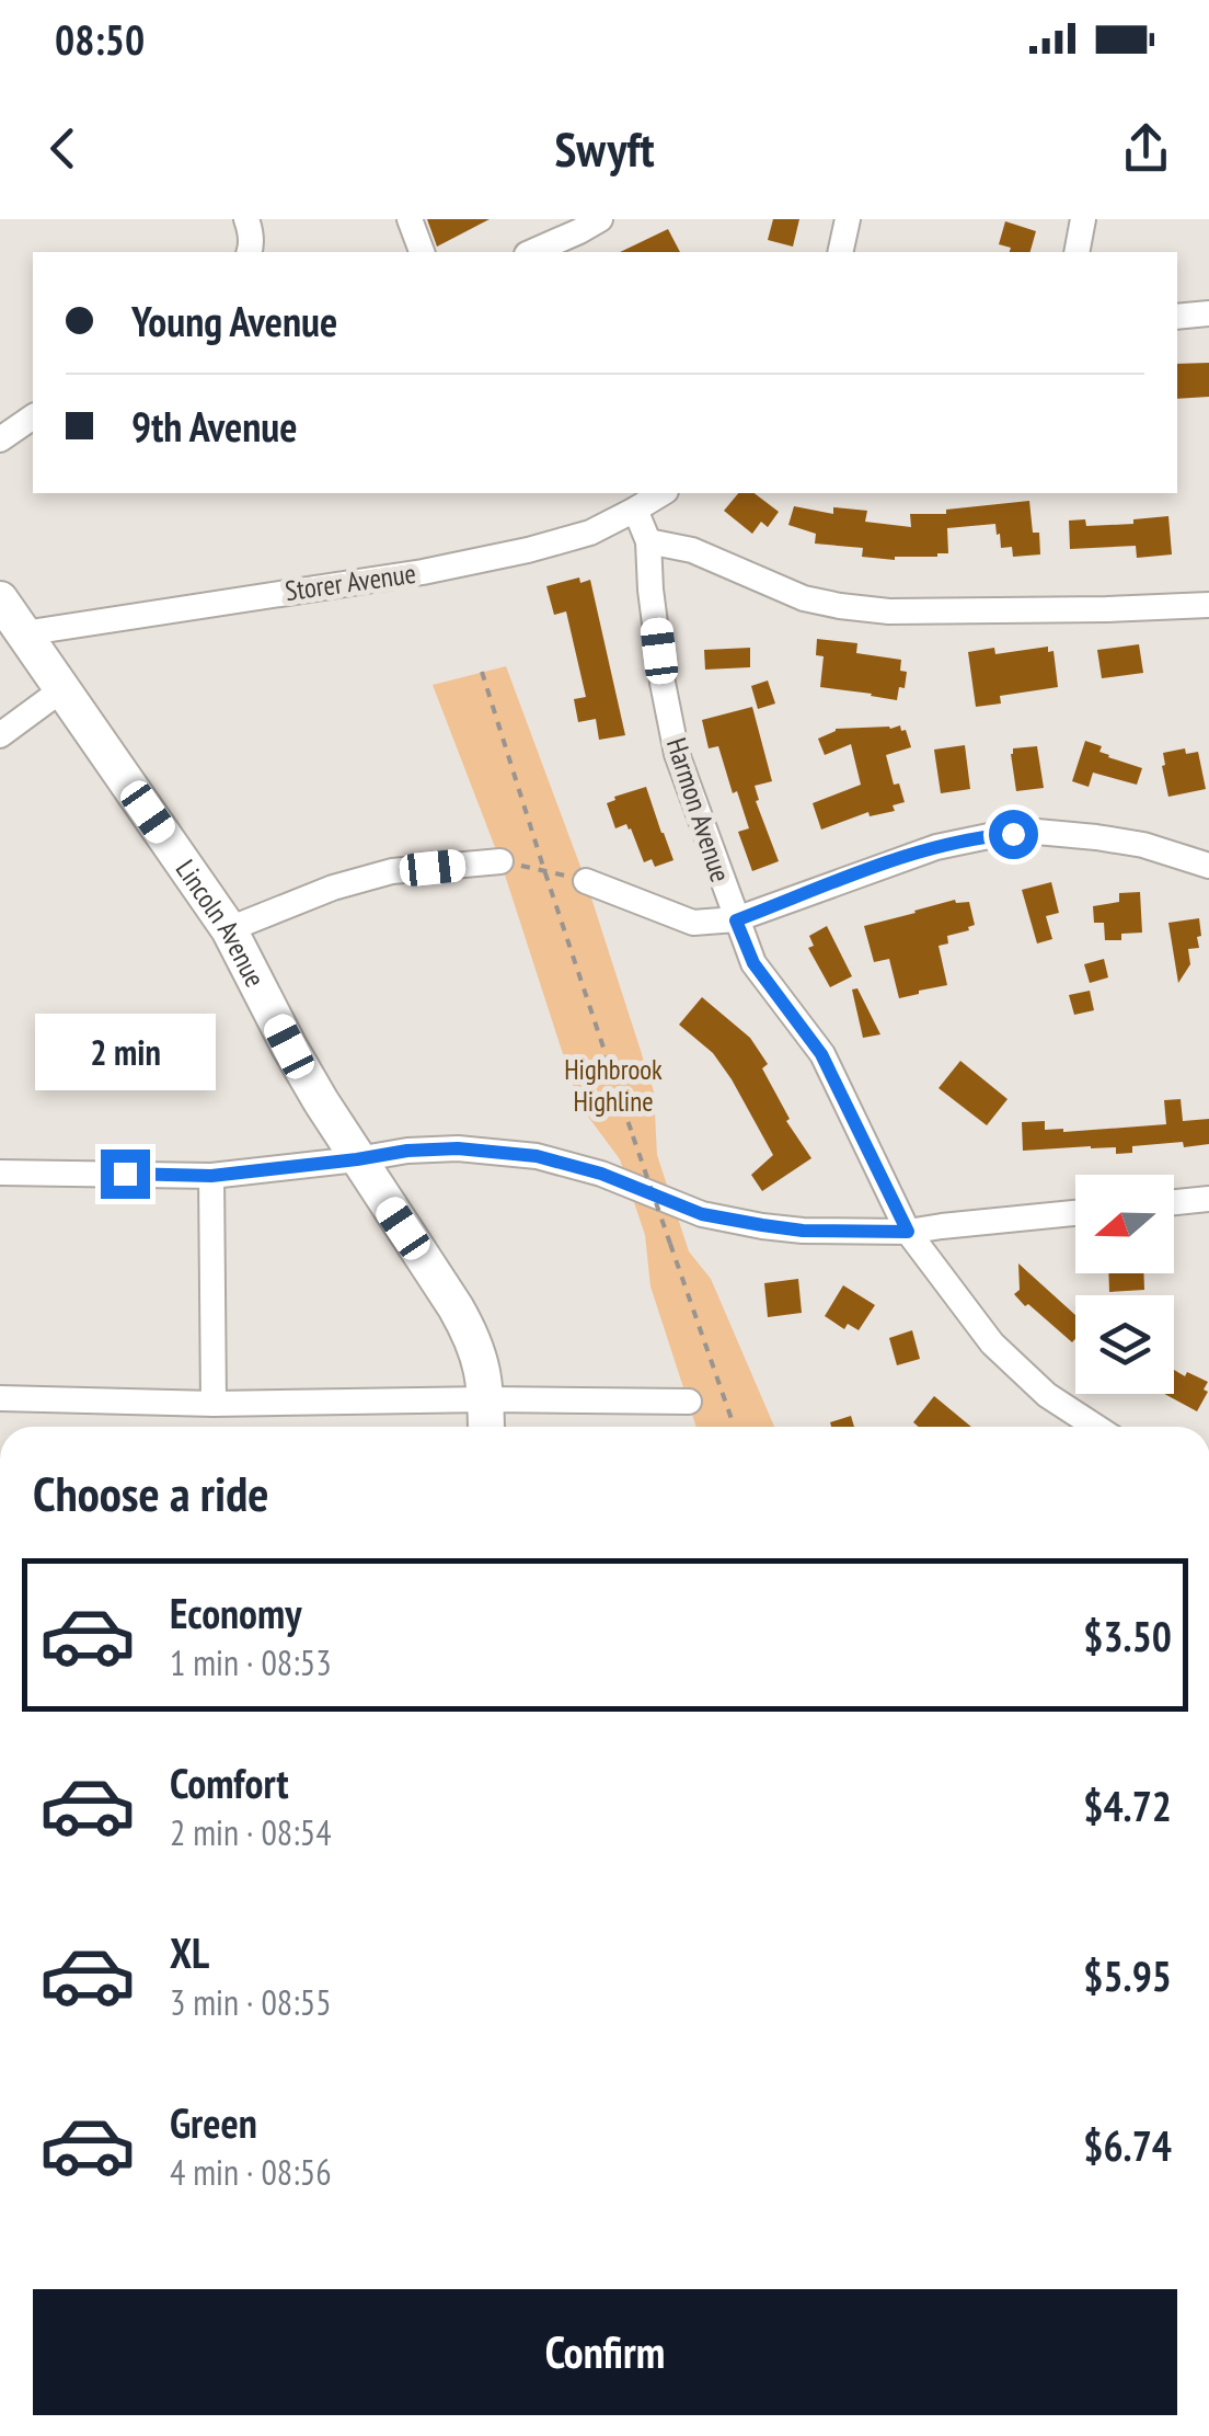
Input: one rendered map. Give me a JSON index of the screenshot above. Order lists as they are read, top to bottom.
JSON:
{
  "streets": {
    "main road": ["Lincoln Avenue"],
    "street": ["Storer Avenue", "Harmon Avenue"]
  },
  "crossings": [
    ["Storer Avenue", "Harmon Avenue"],
    ["Storer Avenue", "Lincoln Avenue"]
  ],
  "parks": ["Highbrook Highline"],
  "north": "left",
  "page": {
    "status": "08:50",
    "header": "Swyft",
    "banner": ["Young Avenue", "9th Avenue"],
    "bubble": "2 min",
    "heading": "Choose a ride",
    "list": [
      {
        "name": "Economy",
        "note": "1 min · 08:53",
        "value": "$3.50"
      },
      {
        "name": "Comfort",
        "note": "2 min · 08:54",
        "value": "$4.72"
      },
      {
        "name": "XL",
        "note": "3 min · 08:55",
        "value": "$5.95"
      },
      {
        "name": "Green",
        "note": "4 min · 08:56",
        "value": "$6.74"
      }
    ],
    "buttons": "Confirm"
  }
}
